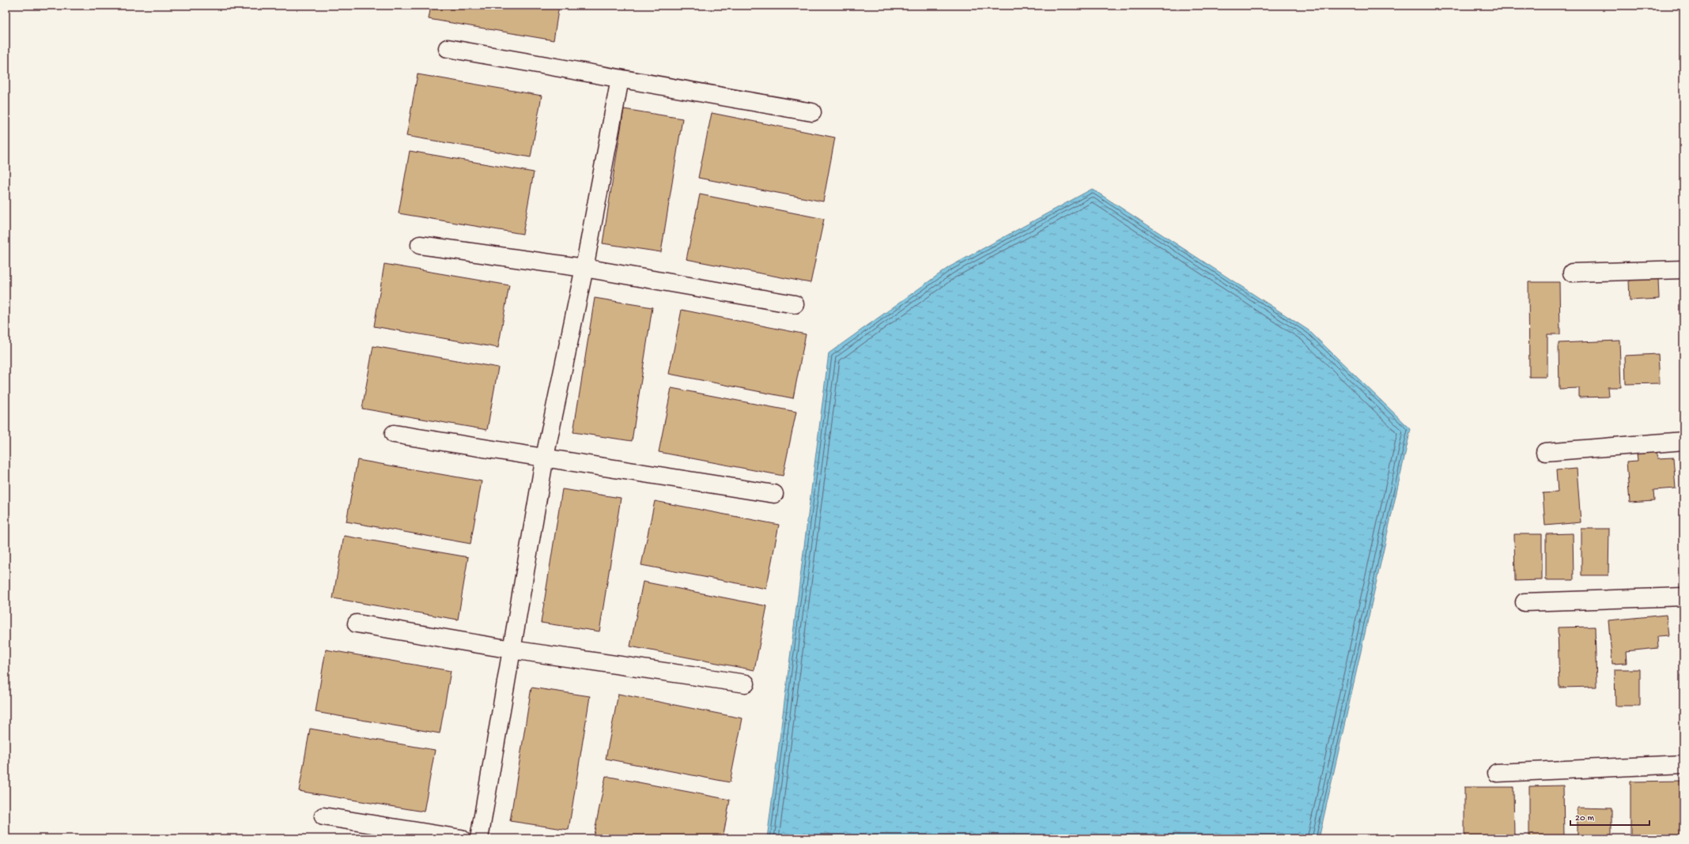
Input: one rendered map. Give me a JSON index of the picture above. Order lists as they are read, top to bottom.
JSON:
{
  "scale_bar": "20 m"
}
